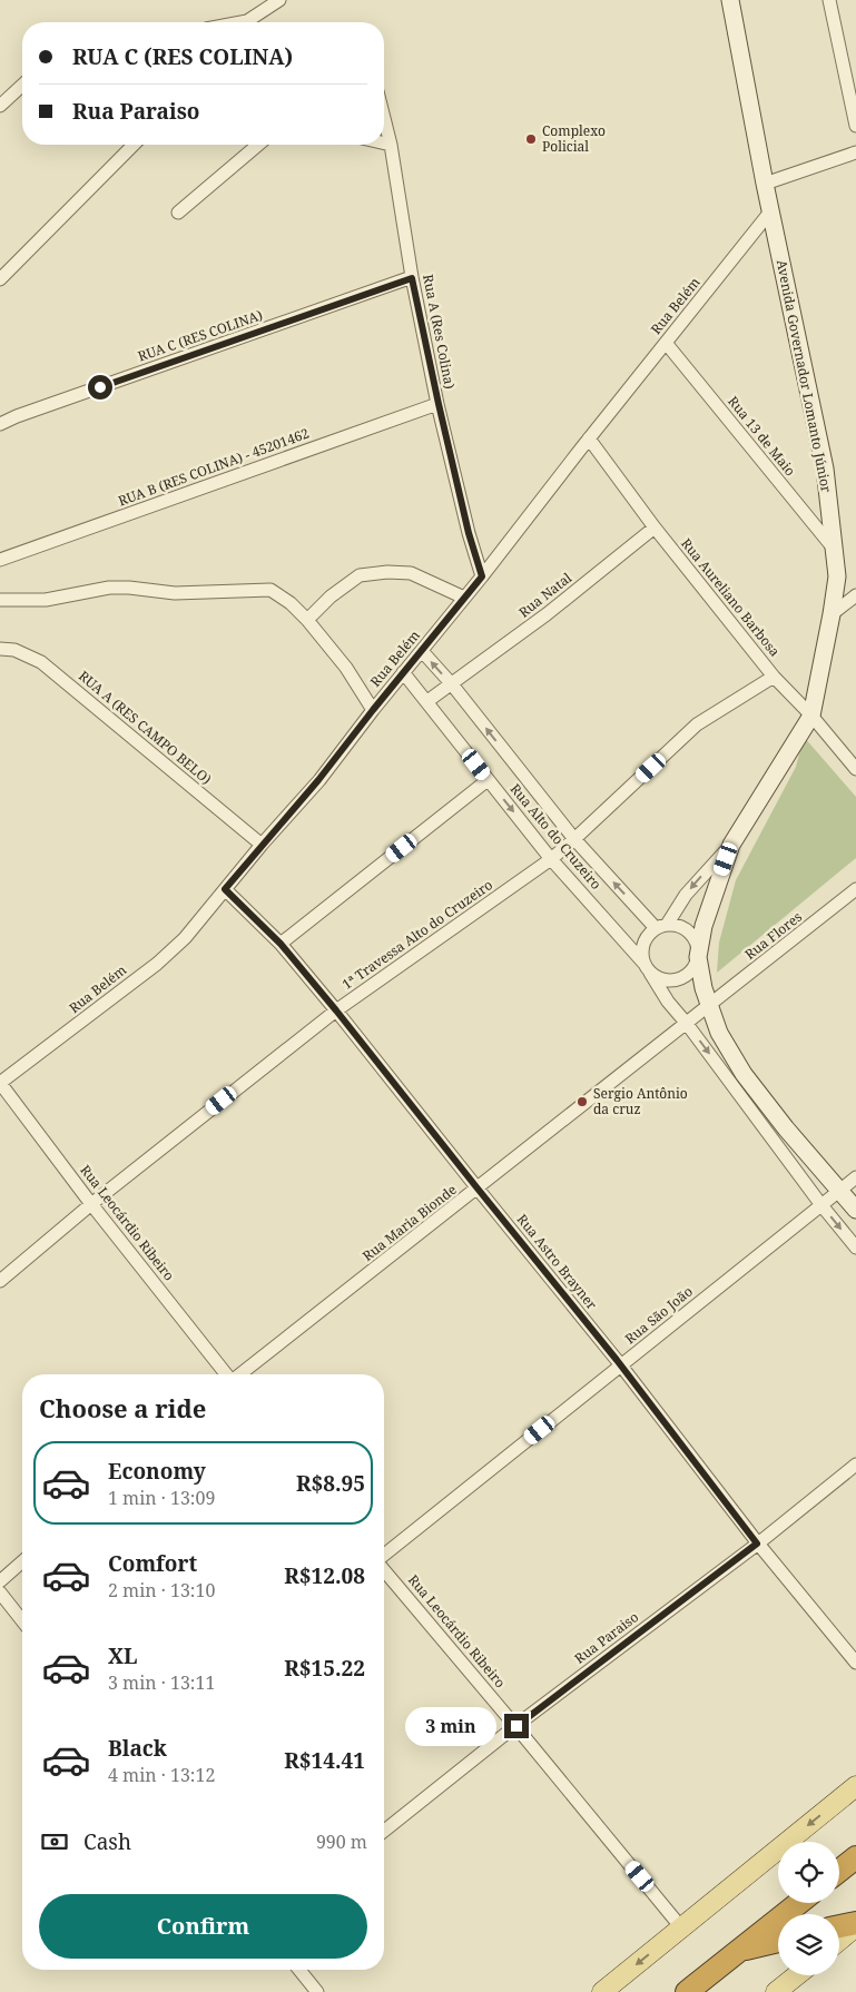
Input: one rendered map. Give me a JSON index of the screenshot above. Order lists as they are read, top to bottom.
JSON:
{
  "streets": {
    "main road": ["Avenida Governador Lomanto Júnior"],
    "street": [
      "Rua Belém",
      "Rua A (Res Colina)",
      "RUA C (RES COLINA)",
      "Rua 13 de Maio",
      "RUA B (RES COLINA) - 45201462",
      "Rua Natal",
      "Rua Aureliano Barbosa",
      "RUA A (RES CAMPO BELO)",
      "Rua Alto do Cruzeiro",
      "1ª Travessa Alto do Cruzeiro",
      "Rua Flores",
      "Rua Leocárdio Ribeiro",
      "Rua Maria Bionde",
      "Rua Astro Brayner",
      "Rua São João",
      "Rua Paraiso"
    ]
  },
  "crossings": [
    ["Rua Belém", "Rua A (Res Colina)"],
    ["Rua Belém", "Avenida Governador Lomanto Júnior"],
    ["Rua Belém", "Rua 13 de Maio"],
    ["Rua Belém", "Rua Aureliano Barbosa"],
    ["Rua Belém", "RUA A (RES CAMPO BELO)"],
    ["Rua Belém", "Rua Alto do Cruzeiro"],
    ["Rua Belém", "Rua Leocárdio Ribeiro"],
    ["Rua Belém", "Rua Astro Brayner"],
    ["Rua A (Res Colina)", "RUA C (RES COLINA)"],
    ["Rua A (Res Colina)", "RUA B (RES COLINA) - 45201462"],
    ["Avenida Governador Lomanto Júnior", "Rua 13 de Maio"],
    ["Avenida Governador Lomanto Júnior", "Rua Aureliano Barbosa"],
    ["Avenida Governador Lomanto Júnior", "Rua Alto do Cruzeiro"],
    ["Avenida Governador Lomanto Júnior", "Rua Flores"],
    ["Avenida Governador Lomanto Júnior", "Rua Maria Bionde"],
    ["Avenida Governador Lomanto Júnior", "Rua São João"],
    ["Rua Natal", "Rua Aureliano Barbosa"],
    ["Rua Natal", "Rua Alto do Cruzeiro"],
    ["Rua Aureliano Barbosa", "1ª Travessa Alto do Cruzeiro"],
    ["Rua Alto do Cruzeiro", "1ª Travessa Alto do Cruzeiro"],
    ["Rua Alto do Cruzeiro", "Rua Maria Bionde"],
    ["Rua Alto do Cruzeiro", "Rua São João"],
    ["1ª Travessa Alto do Cruzeiro", "Rua Leocárdio Ribeiro"],
    ["1ª Travessa Alto do Cruzeiro", "Rua Astro Brayner"],
    ["Rua Flores", "Rua Maria Bionde"],
    ["Rua Leocárdio Ribeiro", "Rua Paraiso"],
    ["Rua Maria Bionde", "Rua Astro Brayner"],
    ["Rua Astro Brayner", "Rua São João"],
    ["Rua Astro Brayner", "Rua Paraiso"]
  ],
  "places": ["Complexo Policial", "Sergio Antônio da cruz"],
  "page": {
    "banner": ["RUA C (RES COLINA)", "Rua Paraiso"],
    "heading": "Choose a ride",
    "list": [
      {
        "name": "Economy",
        "note": "1 min · 13:09",
        "value": "R$8.95"
      },
      {
        "name": "Comfort",
        "note": "2 min · 13:10",
        "value": "R$12.08"
      },
      {
        "name": "XL",
        "note": "3 min · 13:11",
        "value": "R$15.22"
      },
      {
        "name": "Black",
        "note": "4 min · 13:12",
        "value": "R$14.41"
      }
    ],
    "bubble": "3 min",
    "pay": ["Cash", "990 m"],
    "buttons": "Confirm"
  }
}
